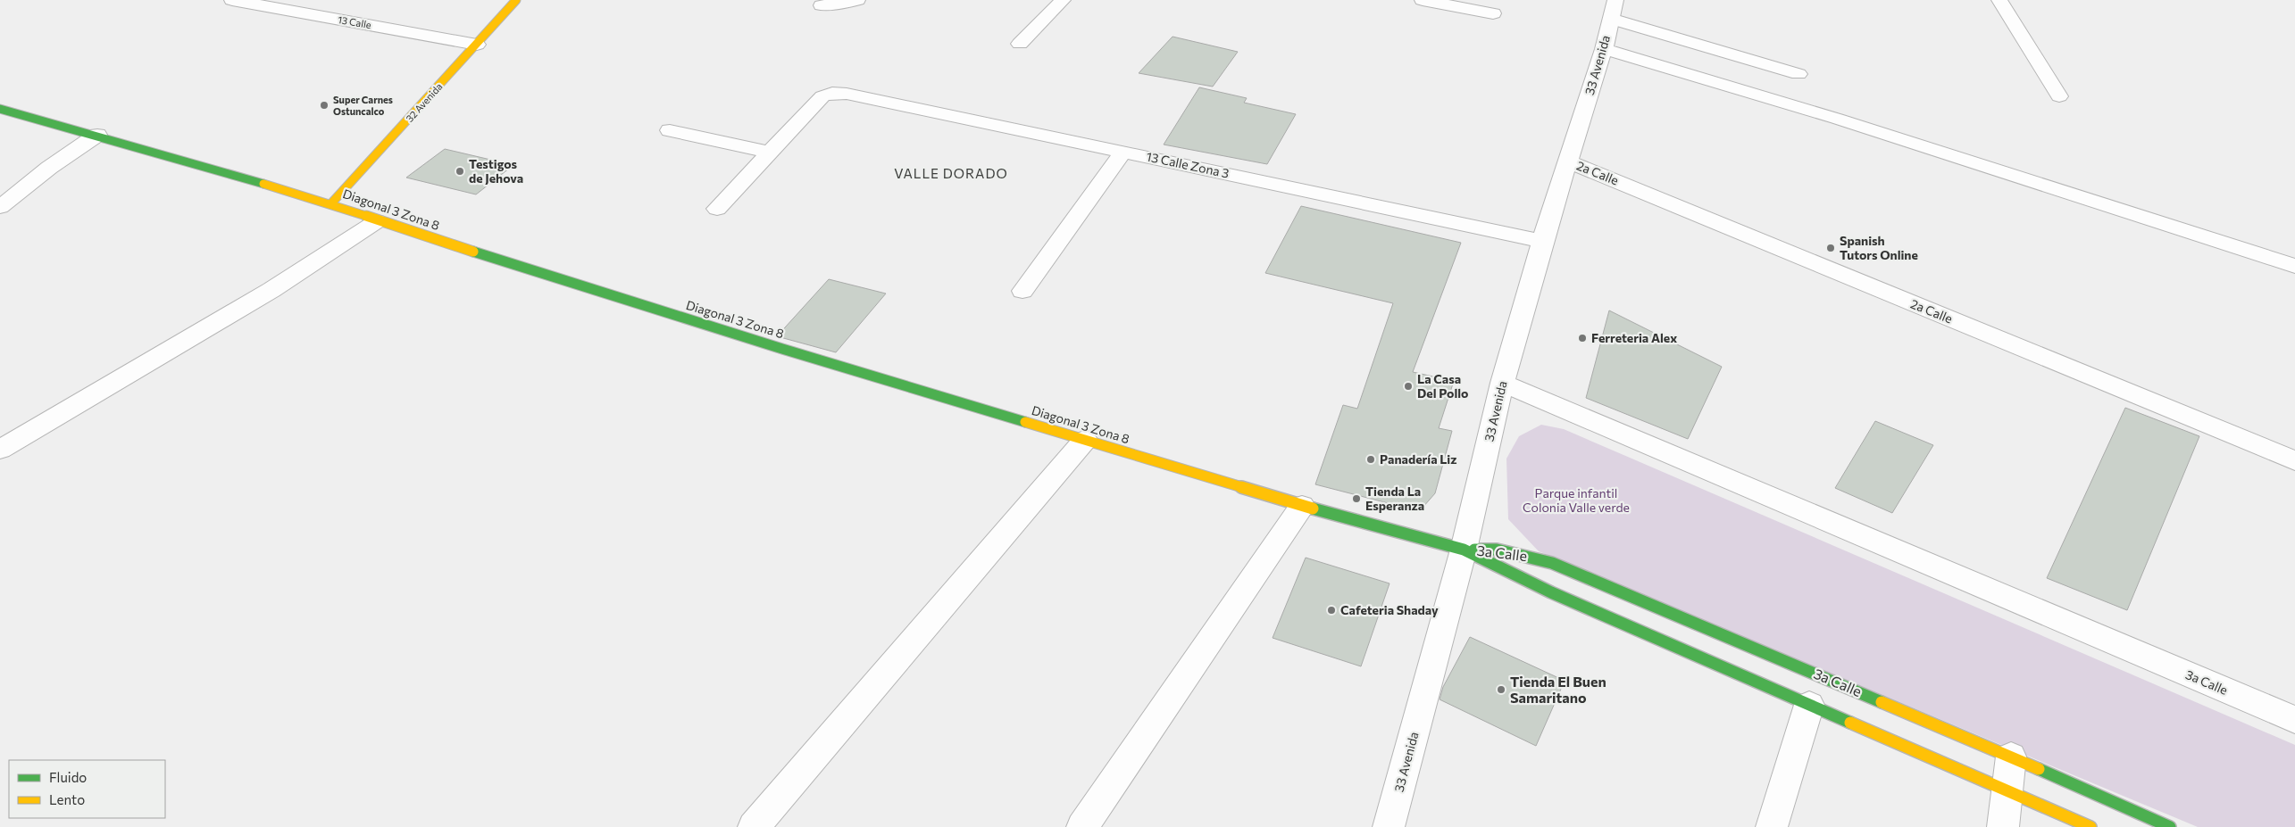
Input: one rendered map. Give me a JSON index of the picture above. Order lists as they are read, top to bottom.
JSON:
{
  "streets": {
    "street": [
      "13 Calle",
      "33 Avenida",
      "32 Avenida",
      "13 Calle Zona 3",
      "2a Calle",
      "Diagonal 3 Zona 8",
      "3a Calle"
    ]
  },
  "crossings": [
    ["13 Calle", "32 Avenida"],
    ["33 Avenida", "13 Calle Zona 3"],
    ["33 Avenida", "2a Calle"],
    ["33 Avenida", "Diagonal 3 Zona 8"],
    ["33 Avenida", "3a Calle"],
    ["32 Avenida", "Diagonal 3 Zona 8"],
    ["Diagonal 3 Zona 8", "3a Calle"]
  ],
  "districts": ["VALLE DORADO"],
  "parks": ["Parque infantil Colonia Valle verde"],
  "places": [
    "Super Carnes Ostuncalco",
    "Testigos de Jehova",
    "Spanish Tutors Online",
    "Ferreteria Alex",
    "La Casa Del Pollo",
    "Panadería Liz",
    "Tienda La Esperanza",
    "Cafeteria Shaday",
    "Tienda El Buen Samaritano"
  ],
  "legend": ["Fluido", "Lento"]
}
